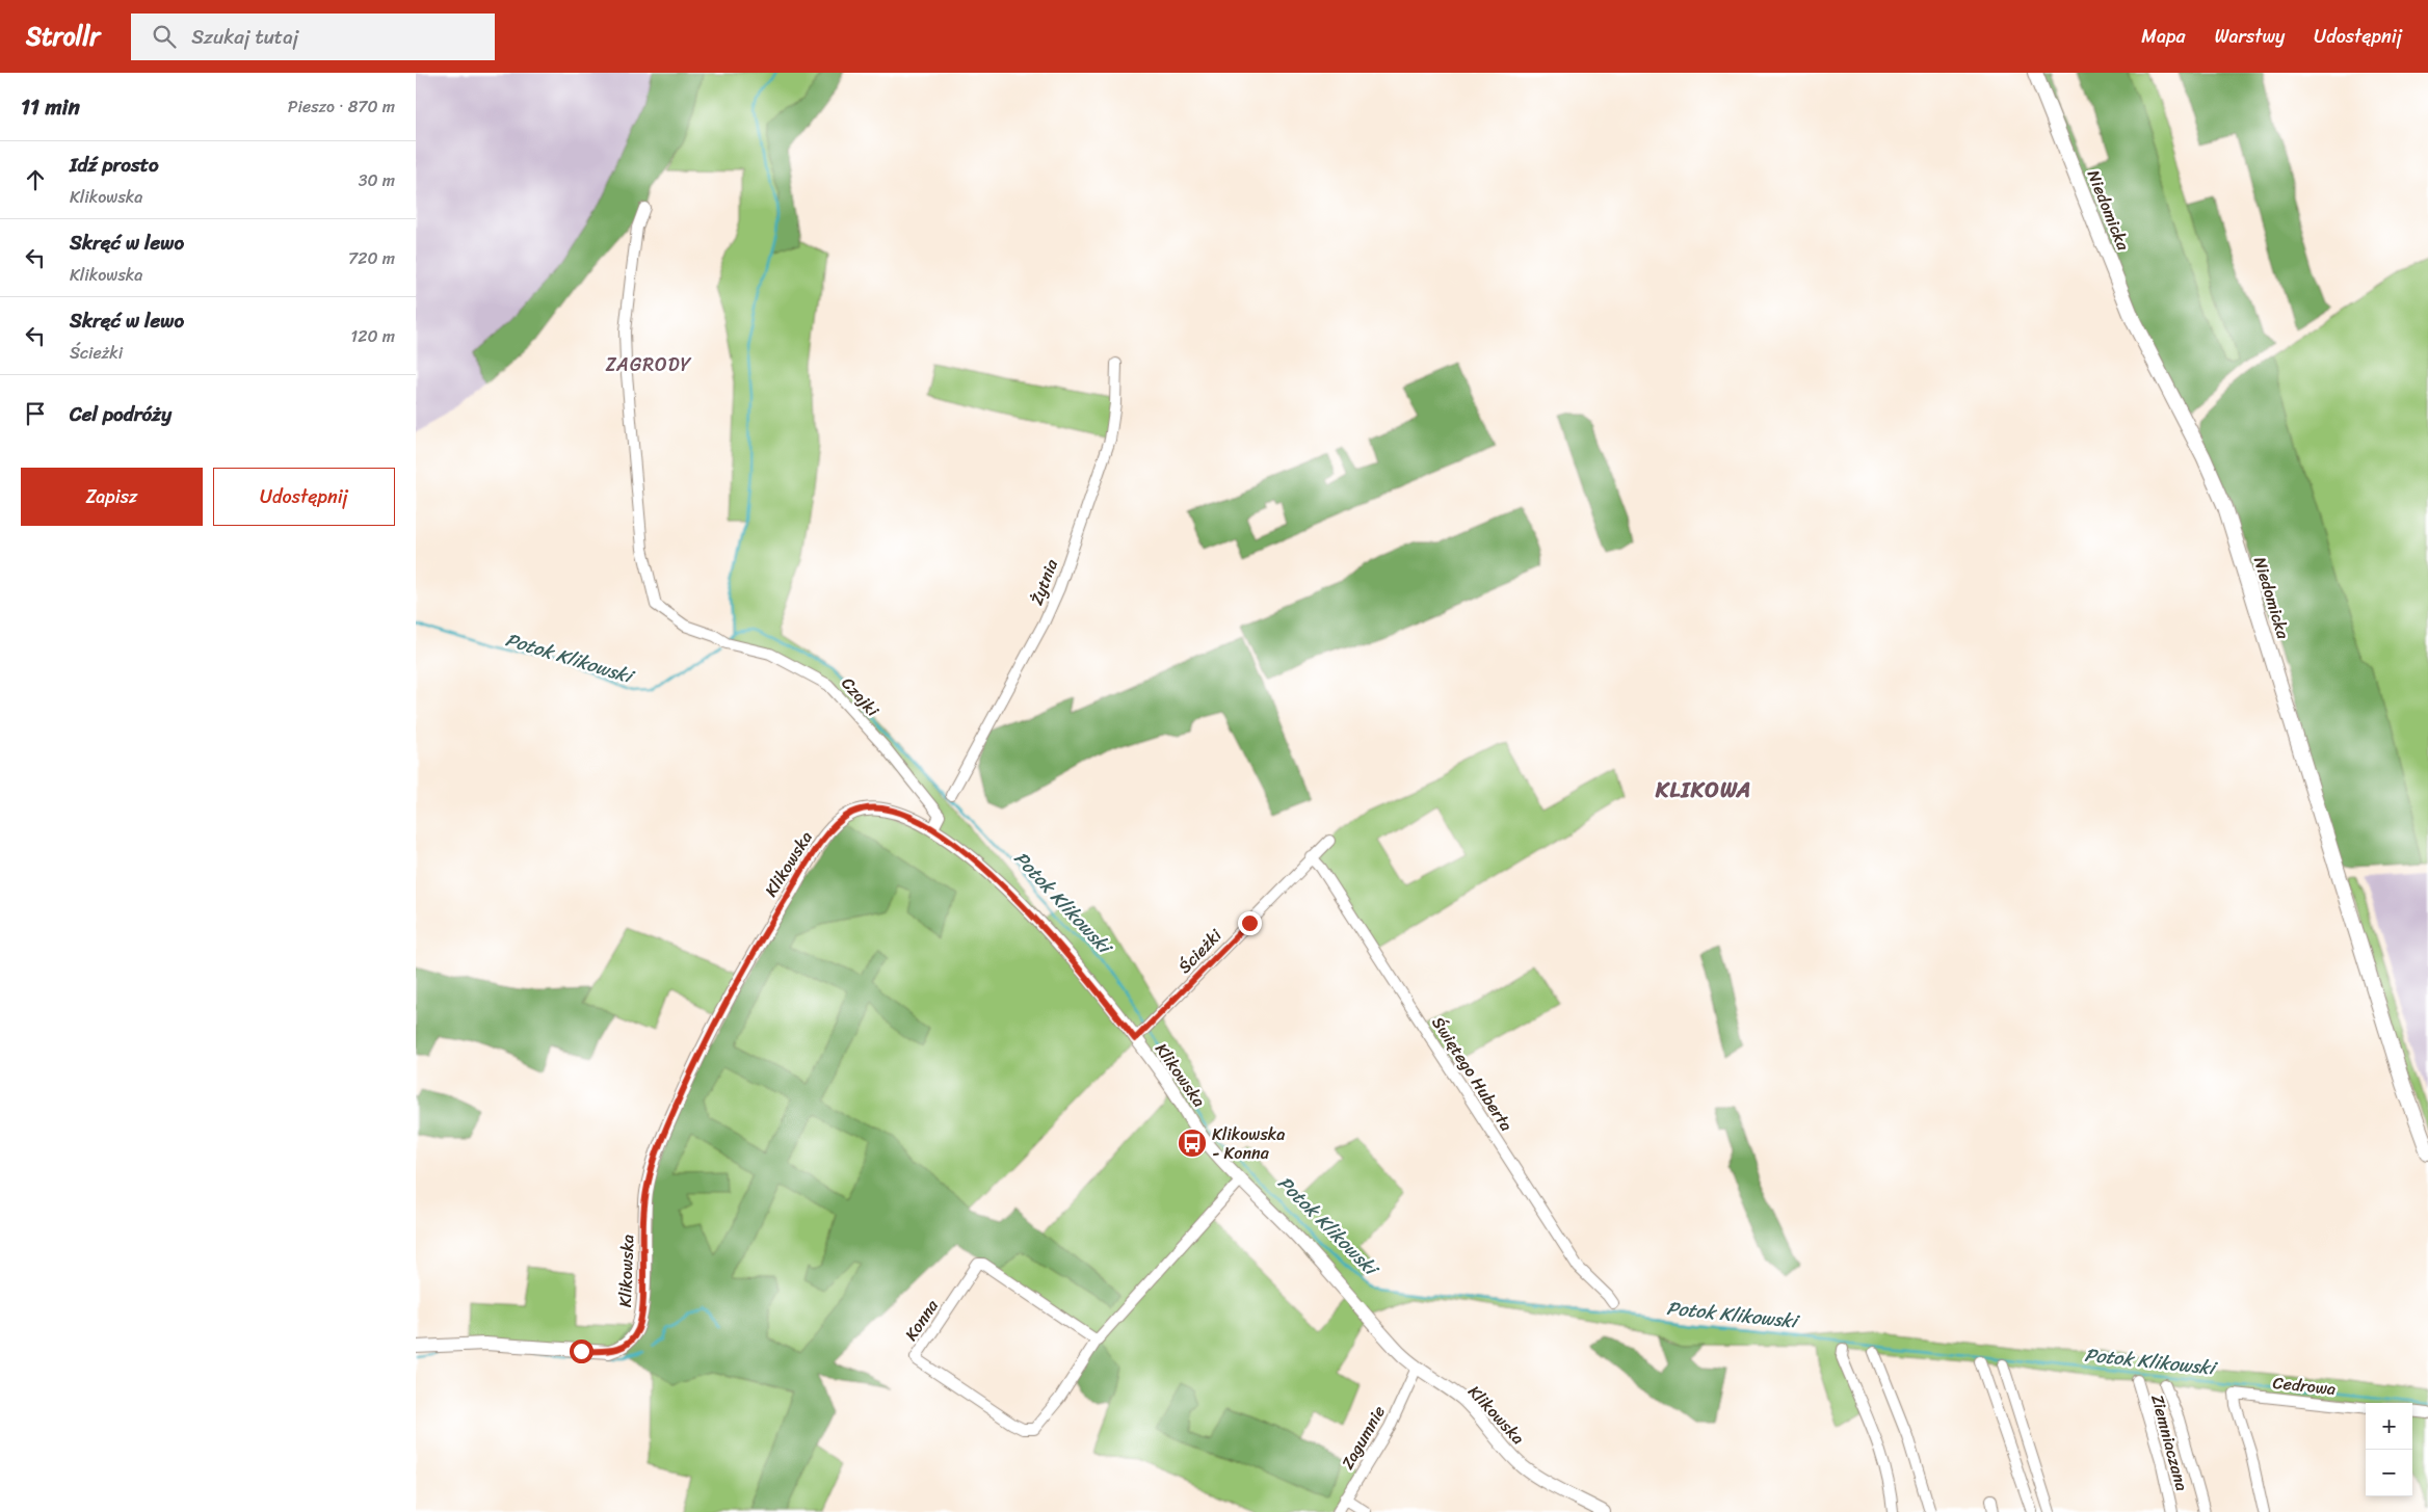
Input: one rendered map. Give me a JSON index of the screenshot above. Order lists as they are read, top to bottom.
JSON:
{
  "streets": {
    "main road": ["Niedomicka"],
    "street": [
      "Żytnia",
      "Czajki",
      "Klikowska",
      "Ścieżki",
      "Świętego Huberta",
      "Konna",
      "Cedrowa",
      "Zagumnie",
      "Ziemniaczana"
    ]
  },
  "crossings": [
    ["Czajki", "Klikowska"],
    ["Klikowska", "Ścieżki"],
    ["Klikowska", "Konna"],
    ["Klikowska", "Zagumnie"],
    ["Ścieżki", "Świętego Huberta"]
  ],
  "districts": ["ZAGRODY", "KLIKOWA"],
  "water": ["Potok Klikowski"],
  "places": {
    "bus stop": ["Klikowska - Konna"]
  },
  "page": {
    "header": "Strollr",
    "search": "Szukaj tutaj",
    "nav": ["Mapa", "Warstwy", "Udostępnij"],
    "heading": ["11 min", "Pieszo · 870 m"],
    "list": [
      ["Idź prosto", "Klikowska", "30 m"],
      ["Skręć w lewo", "Klikowska", "720 m"],
      ["Skręć w lewo", "Ścieżki", "120 m"],
      "Cel podróży"
    ],
    "buttons": ["Zapisz", "Udostępnij"],
    "map_buttons": ["+", "−"]
  }
}
